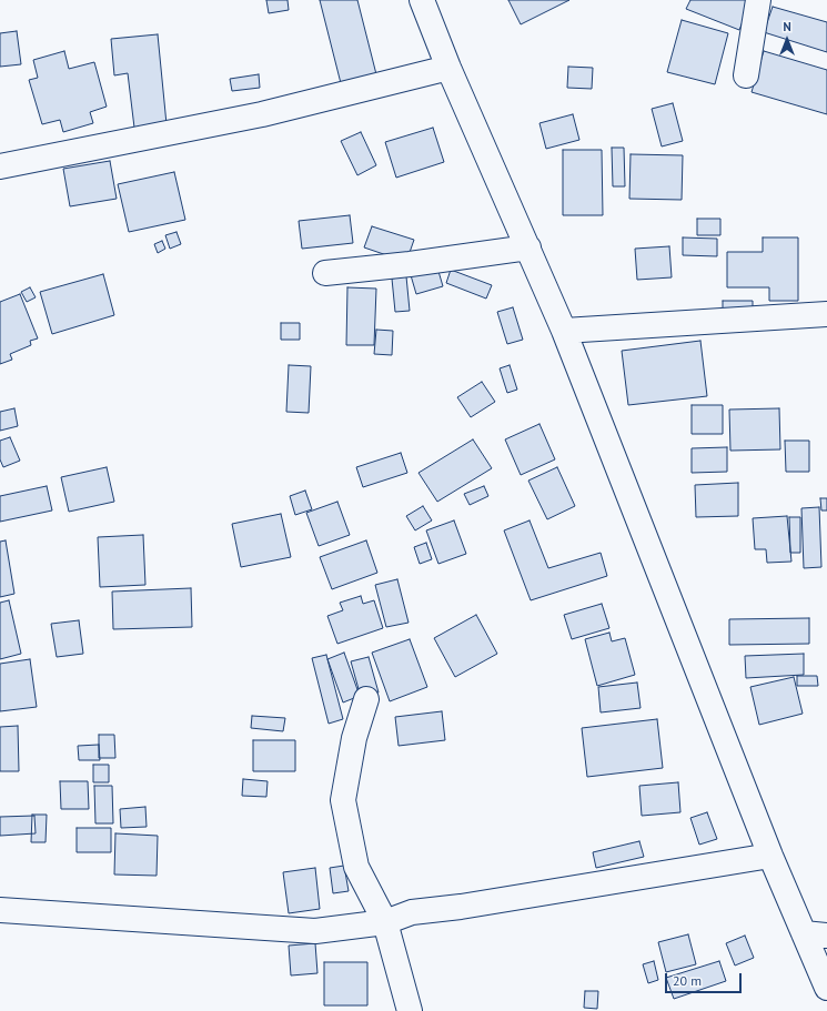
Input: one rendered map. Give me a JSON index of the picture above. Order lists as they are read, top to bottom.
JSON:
{
  "scale_bar": "20 m",
  "north": "top"
}
